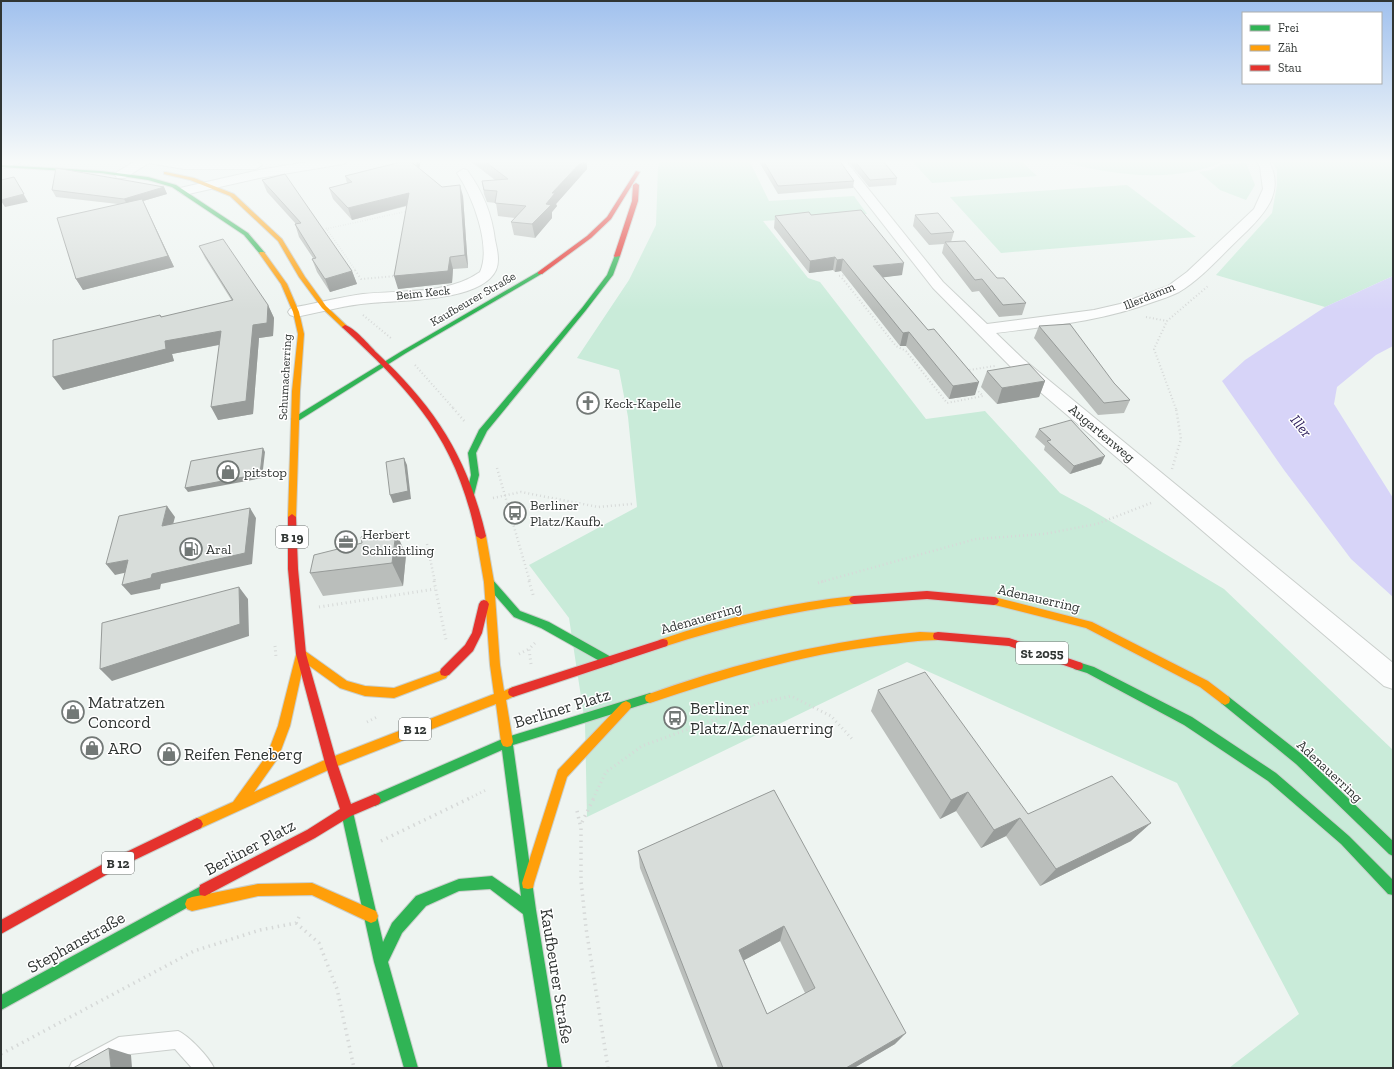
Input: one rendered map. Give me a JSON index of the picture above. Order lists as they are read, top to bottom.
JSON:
{
  "streets": {
    "main road": [
      "Kaufbeurer Straße",
      "Schumacherring",
      "B 19",
      "Adenauerring",
      "St 2055",
      "Berliner Platz",
      "B 12",
      "Stephanstraße"
    ],
    "street": ["Beim Keck", "Illerdamm", "Augartenweg"]
  },
  "crossings": [
    ["Beim Keck", "Schumacherring"],
    ["Illerdamm", "Augartenweg"],
    ["Kaufbeurer Straße", "Schumacherring"],
    ["Kaufbeurer Straße", "Berliner Platz"],
    ["Schumacherring", "B 19"],
    ["B 19", "Berliner Platz"],
    ["Adenauerring", "Berliner Platz"],
    ["St 2055", "Berliner Platz"],
    ["Berliner Platz", "B 12"],
    ["Berliner Platz", "Stephanstraße"]
  ],
  "water": ["Iller"],
  "places": {
    "church": ["Keck-Kapelle"],
    "shop": [
      "pitstop",
      "Matratzen Concord",
      "ARO",
      "Reifen Feneberg"
    ],
    "bus stop": ["Berliner Platz/Kaufb.", "Berliner Platz/Adenauerring"],
    "office": ["Herbert Schlichtling"],
    "fuel station": ["Aral"]
  },
  "legend": ["Frei", "Zäh", "Stau"]
}
